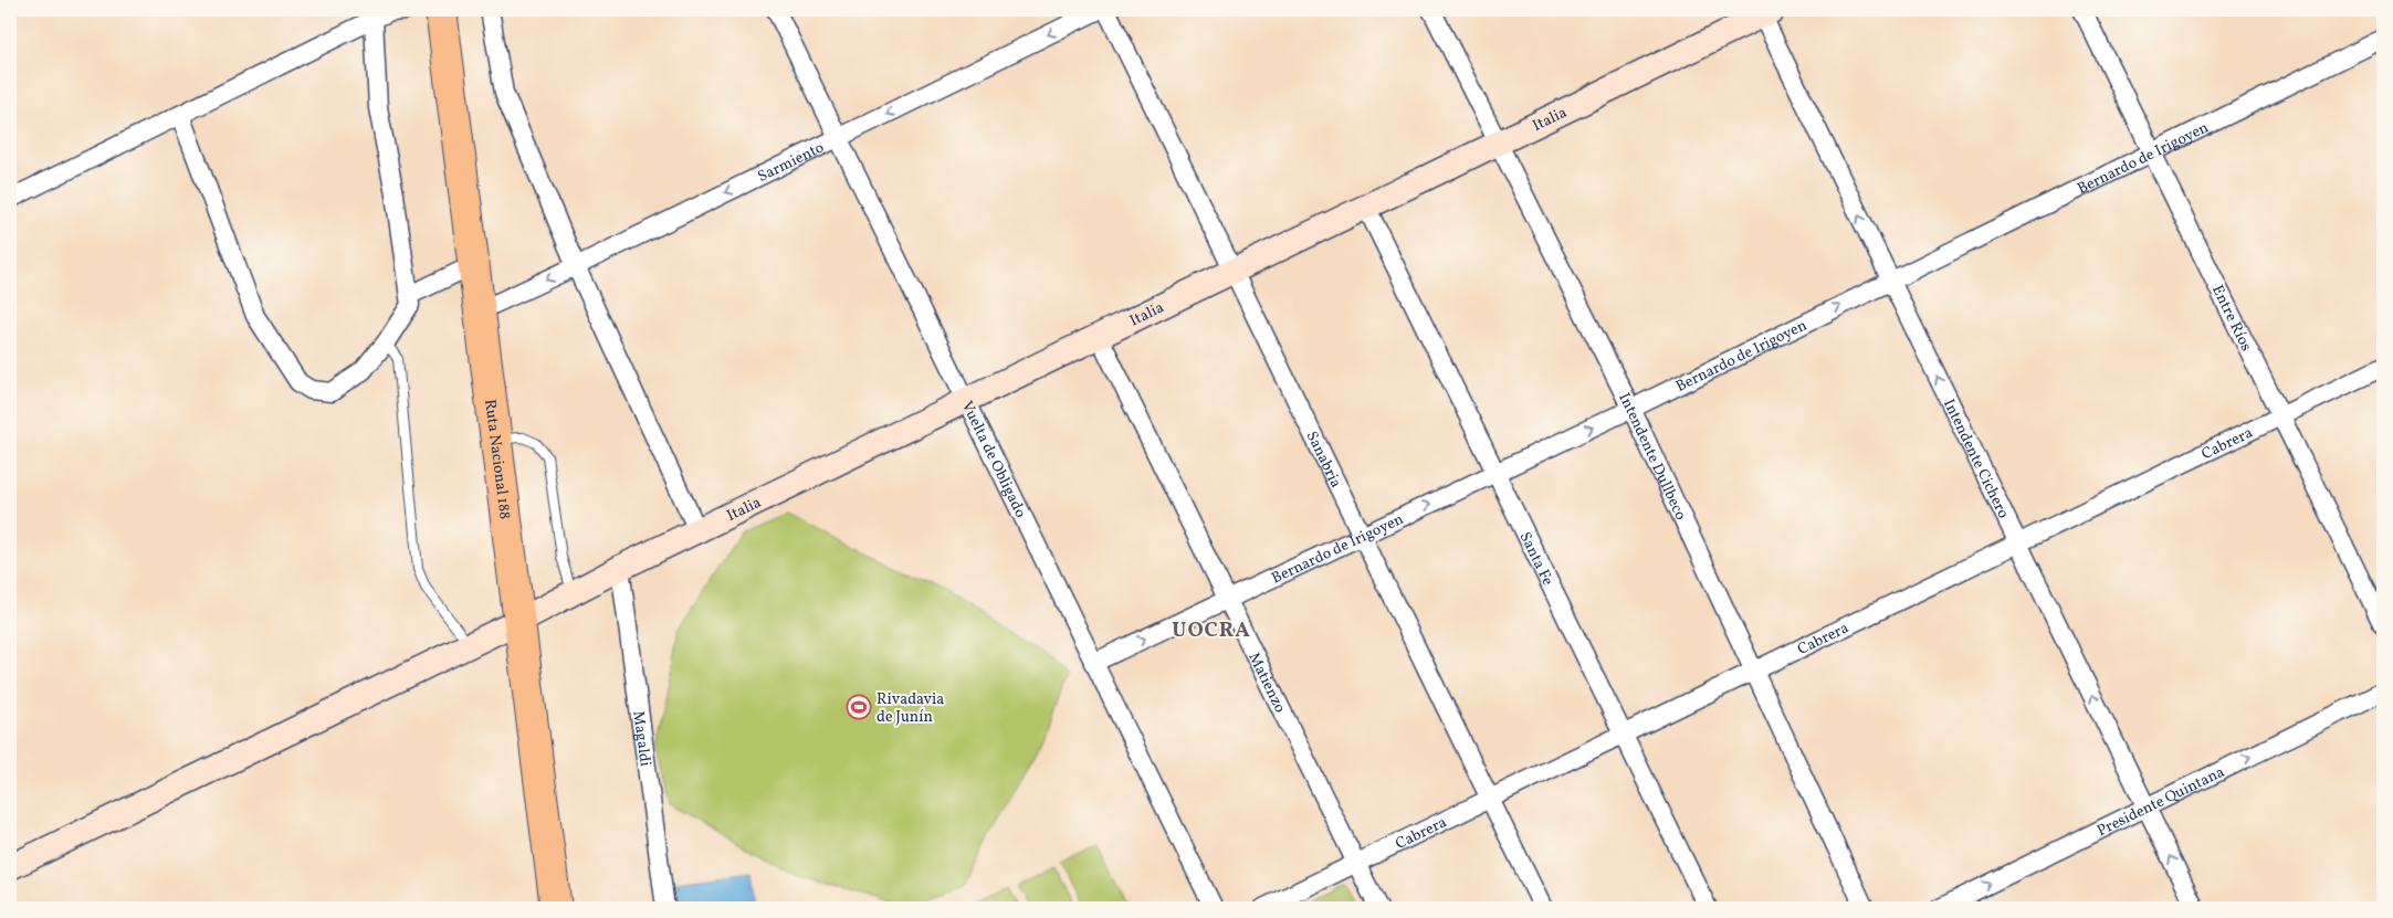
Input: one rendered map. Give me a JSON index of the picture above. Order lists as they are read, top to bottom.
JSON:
{
  "streets": {
    "highway": ["Ruta Nacional 188"],
    "street": [
      "Italia",
      "Bernardo de Irigoyen",
      "Sarmiento",
      "Entre Ríos",
      "Cabrera",
      "Intendente Dullbeco",
      "Sanabria",
      "Vuelta de Obligado",
      "Intendente Cichero",
      "Santa Fe",
      "Matienzo",
      "Magaldi",
      "Presidente Quintana"
    ]
  },
  "crossings": [
    ["Italia", "Intendente Dullbeco"],
    ["Italia", "Ruta Nacional 188"],
    ["Italia", "Sanabria"],
    ["Italia", "Vuelta de Obligado"],
    ["Italia", "Intendente Cichero"],
    ["Italia", "Santa Fe"],
    ["Italia", "Matienzo"],
    ["Italia", "Magaldi"],
    ["Bernardo de Irigoyen", "Entre Ríos"],
    ["Bernardo de Irigoyen", "Intendente Dullbeco"],
    ["Bernardo de Irigoyen", "Sanabria"],
    ["Bernardo de Irigoyen", "Vuelta de Obligado"],
    ["Bernardo de Irigoyen", "Intendente Cichero"],
    ["Bernardo de Irigoyen", "Santa Fe"],
    ["Bernardo de Irigoyen", "Matienzo"],
    ["Sarmiento", "Ruta Nacional 188"],
    ["Sarmiento", "Vuelta de Obligado"],
    ["Entre Ríos", "Cabrera"],
    ["Cabrera", "Intendente Dullbeco"],
    ["Cabrera", "Sanabria"],
    ["Cabrera", "Intendente Cichero"],
    ["Cabrera", "Santa Fe"],
    ["Cabrera", "Matienzo"],
    ["Intendente Cichero", "Presidente Quintana"]
  ],
  "one_way": [
    "Bernardo de Irigoyen",
    "Sarmiento",
    "Intendente Cichero",
    "Presidente Quintana"
  ],
  "districts": ["UOCRA"],
  "places": {
    "sports": ["Rivadavia de Junín"]
  }
}
